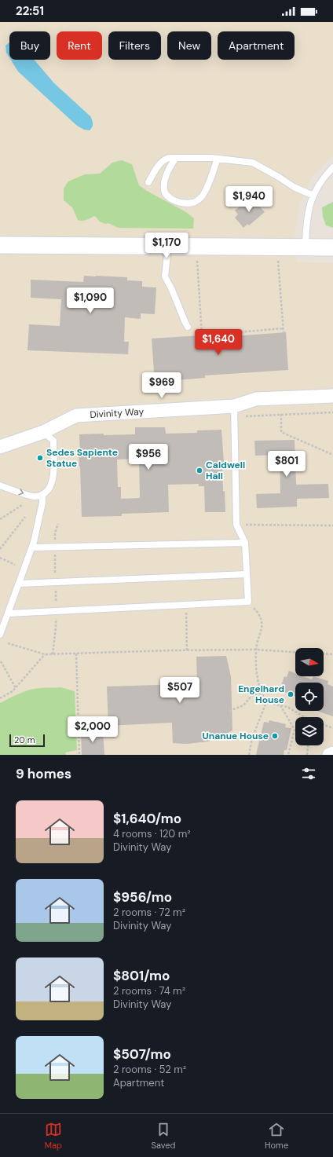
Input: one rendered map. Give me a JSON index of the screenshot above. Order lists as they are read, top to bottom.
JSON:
{
  "streets": {
    "street": ["Divinity Way"]
  },
  "places": [
    "Sedes Sapiente Statue",
    "Caldwell Hall",
    "Engelhard House",
    "Unanue House"
  ],
  "scale_bar": "20 m",
  "north": "right",
  "page": {
    "status": "22:51",
    "chip": [
      "Buy",
      "Rent",
      "Filters",
      "New",
      "Apartment"
    ],
    "price": [
      "$1,940",
      "$1,170",
      "$1,090",
      "$1,640",
      "$969",
      "$956",
      "$801",
      "$507",
      "$2,000"
    ],
    "scale": "20 m",
    "heading": "9 homes",
    "list": [
      {
        "name": "$1,640/mo",
        "note": "4 rooms · 120 m² · Divinity Way"
      },
      {
        "name": "$956/mo",
        "note": "2 rooms · 72 m² · Divinity Way"
      },
      {
        "name": "$801/mo",
        "note": "2 rooms · 74 m² · Divinity Way"
      },
      {
        "name": "$507/mo",
        "note": "2 rooms · 52 m² · Apartment"
      }
    ],
    "tabs": ["Map", "Saved", "Home"]
  }
}
